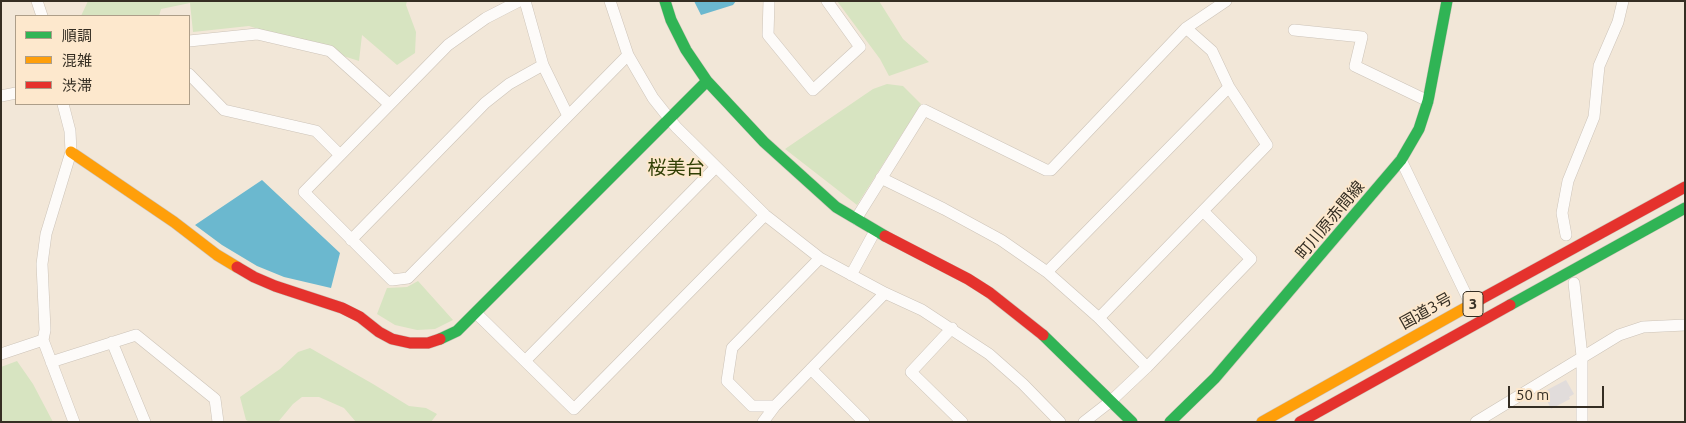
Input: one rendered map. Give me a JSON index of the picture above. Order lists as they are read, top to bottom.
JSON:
{
  "streets": {
    "main road": ["町川原赤間線", "3", "国道3号"]
  },
  "districts": ["桜美台"],
  "legend": ["順調", "混雑", "渋滞"],
  "scale_bar": "50 m"
}
